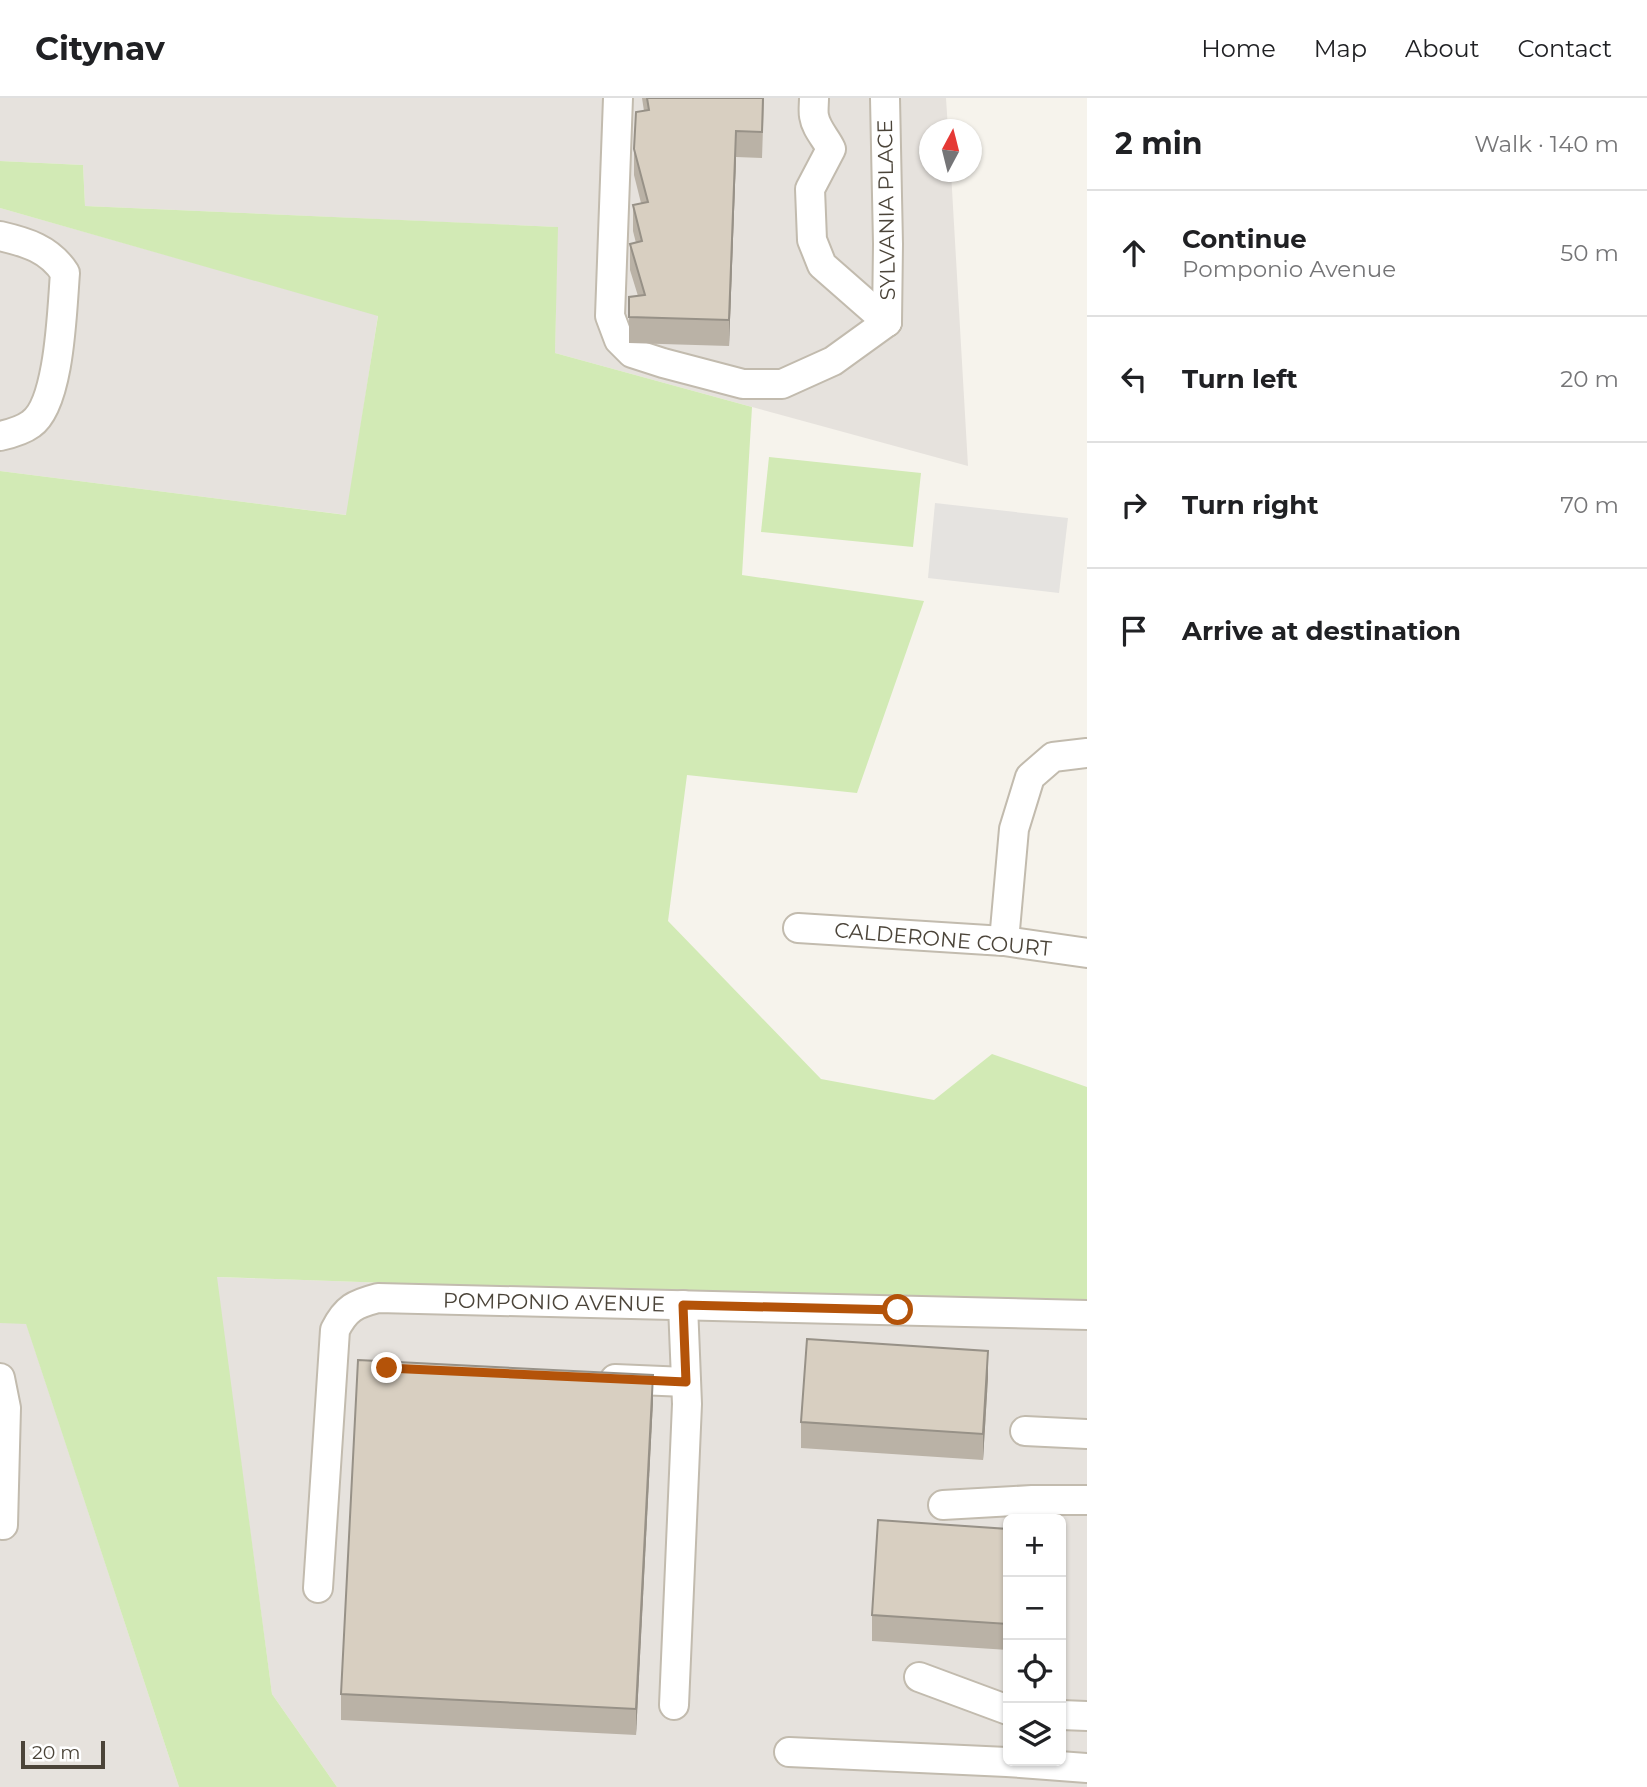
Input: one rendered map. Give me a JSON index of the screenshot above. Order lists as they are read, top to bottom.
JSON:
{
  "streets": {
    "street": ["SYLVANIA PLACE", "CALDERONE COURT", "POMPONIO AVENUE"]
  },
  "scale_bar": "20 m",
  "north": "top",
  "page": {
    "header": "Citynav",
    "nav": [
      "Home",
      "Map",
      "About",
      "Contact"
    ],
    "heading": ["2 min", "Walk · 140 m"],
    "list": [
      ["Continue", "Pomponio Avenue", "50 m"],
      ["Turn left", "20 m"],
      ["Turn right", "70 m"],
      "Arrive at destination"
    ],
    "map_buttons": ["+", "−"],
    "scale": "20 m"
  }
}
